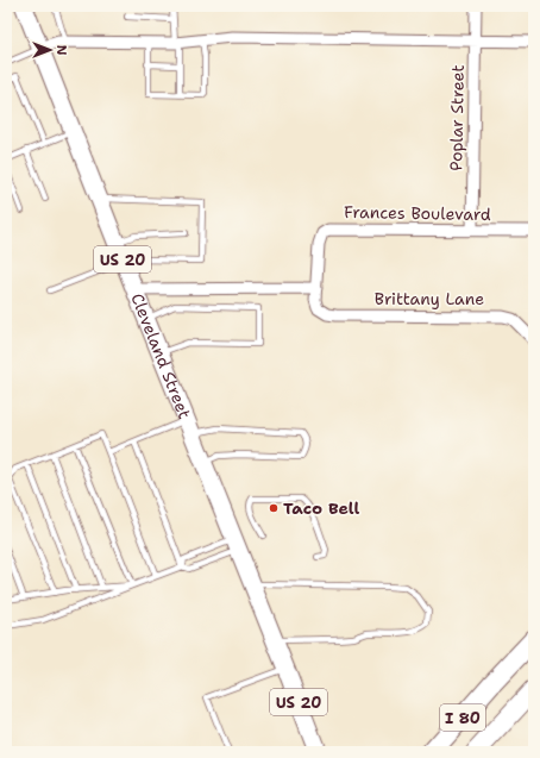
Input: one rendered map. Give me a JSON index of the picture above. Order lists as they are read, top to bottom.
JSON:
{
  "streets": {
    "highway": ["I 80"],
    "main road": ["US 20", "Cleveland Street"],
    "street": ["Poplar Street", "Frances Boulevard", "Brittany Lane"]
  },
  "crossings": [
    ["Poplar Street", "Frances Boulevard"],
    ["Frances Boulevard", "Brittany Lane"],
    ["US 20", "Cleveland Street"]
  ],
  "places": ["Taco Bell"],
  "north": "right"
}
